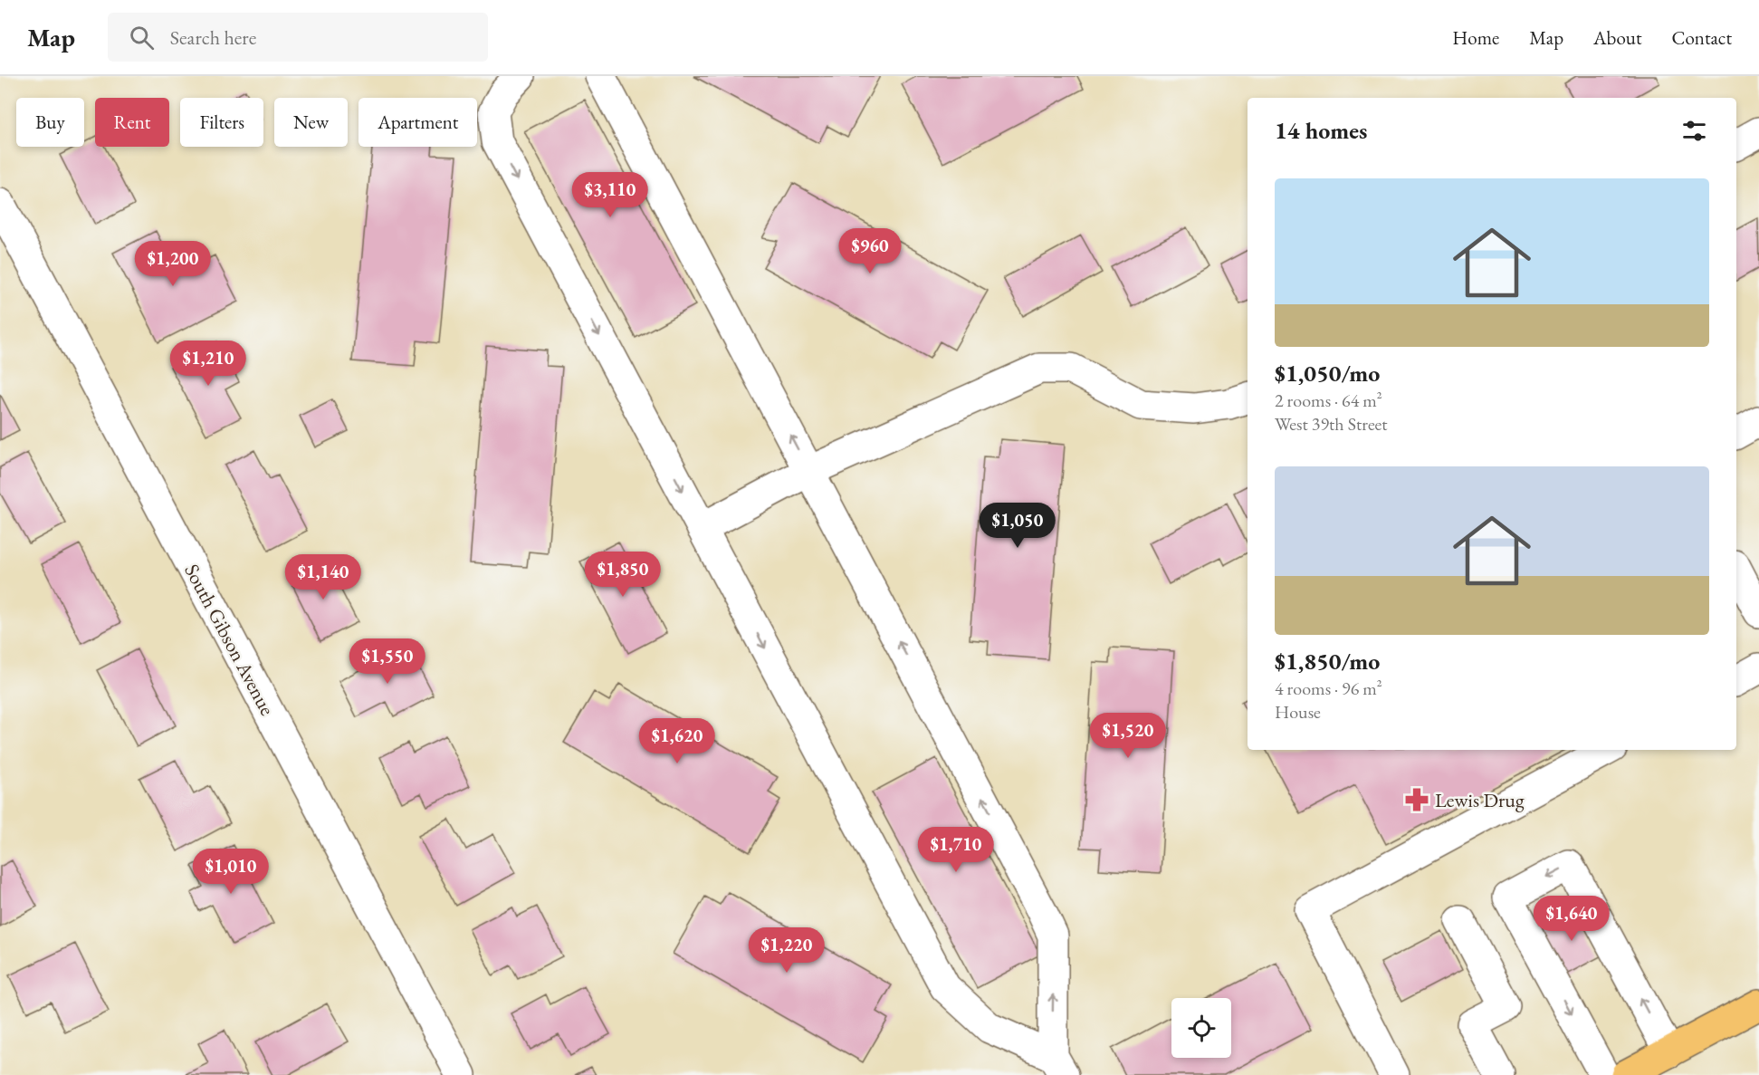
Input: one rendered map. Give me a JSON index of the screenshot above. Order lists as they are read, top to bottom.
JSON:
{
  "streets": {
    "street": ["South Gibson Avenue"]
  },
  "places": {
    "pharmacy": ["Lewis Drug"]
  },
  "page": {
    "header": "Map",
    "search": "Search here",
    "nav": [
      "Home",
      "Map",
      "About",
      "Contact"
    ],
    "chip": [
      "Buy",
      "Rent",
      "Filters",
      "New",
      "Apartment"
    ],
    "heading": "14 homes",
    "list": [
      {
        "name": "$1,050/mo",
        "note": "2 rooms · 64 m² · West 39th Street"
      },
      {
        "name": "$1,850/mo",
        "note": "4 rooms · 96 m² · House"
      }
    ],
    "price": [
      "$3,110",
      "$960",
      "$1,200",
      "$1,210",
      "$1,050",
      "$1,850",
      "$1,140",
      "$1,550",
      "$1,520",
      "$1,620",
      "$1,710",
      "$1,010",
      "$1,640",
      "$1,220"
    ]
  }
}
